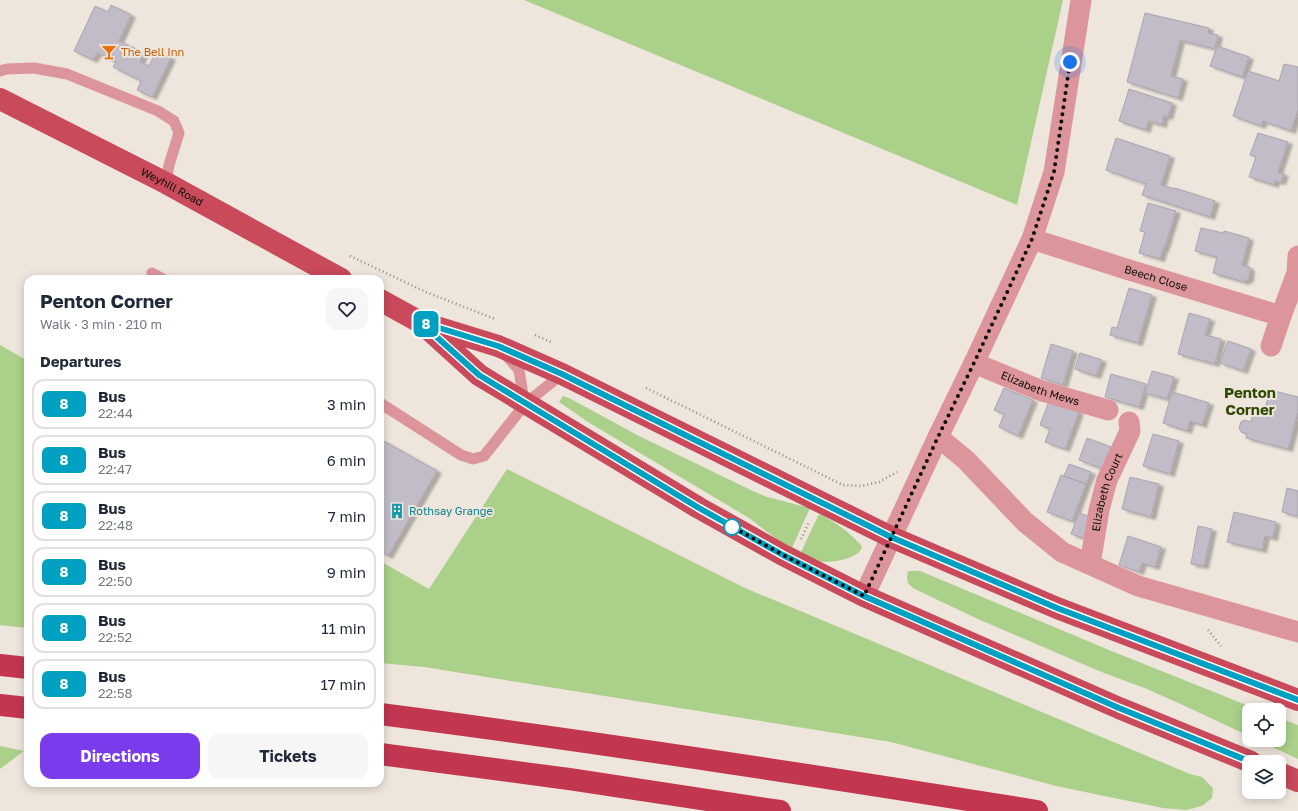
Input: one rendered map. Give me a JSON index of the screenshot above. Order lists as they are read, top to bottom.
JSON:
{
  "streets": {
    "main road": ["Weyhill Road"],
    "street": ["Beech Close", "Elizabeth Mews", "Elizabeth Court"]
  },
  "districts": ["Penton Corner"],
  "places": {
    "bar": ["The Bell Inn"],
    "building": ["Rothsay Grange"]
  },
  "lines": ["bus line 8"],
  "page": {
    "on_map": "8",
    "heading": [
      ["Penton Corner", "Walk · 3 min · 210 m"],
      "Departures"
    ],
    "list": [
      {
        "mark": "8",
        "name": "Bus",
        "note": "22:44",
        "value": "3 min"
      },
      {
        "mark": "8",
        "name": "Bus",
        "note": "22:47",
        "value": "6 min"
      },
      {
        "mark": "8",
        "name": "Bus",
        "note": "22:48",
        "value": "7 min"
      },
      {
        "mark": "8",
        "name": "Bus",
        "note": "22:50",
        "value": "9 min"
      },
      {
        "mark": "8",
        "name": "Bus",
        "note": "22:52",
        "value": "11 min"
      },
      {
        "mark": "8",
        "name": "Bus",
        "note": "22:58",
        "value": "17 min"
      }
    ],
    "buttons": ["Directions", "Tickets"]
  }
}
